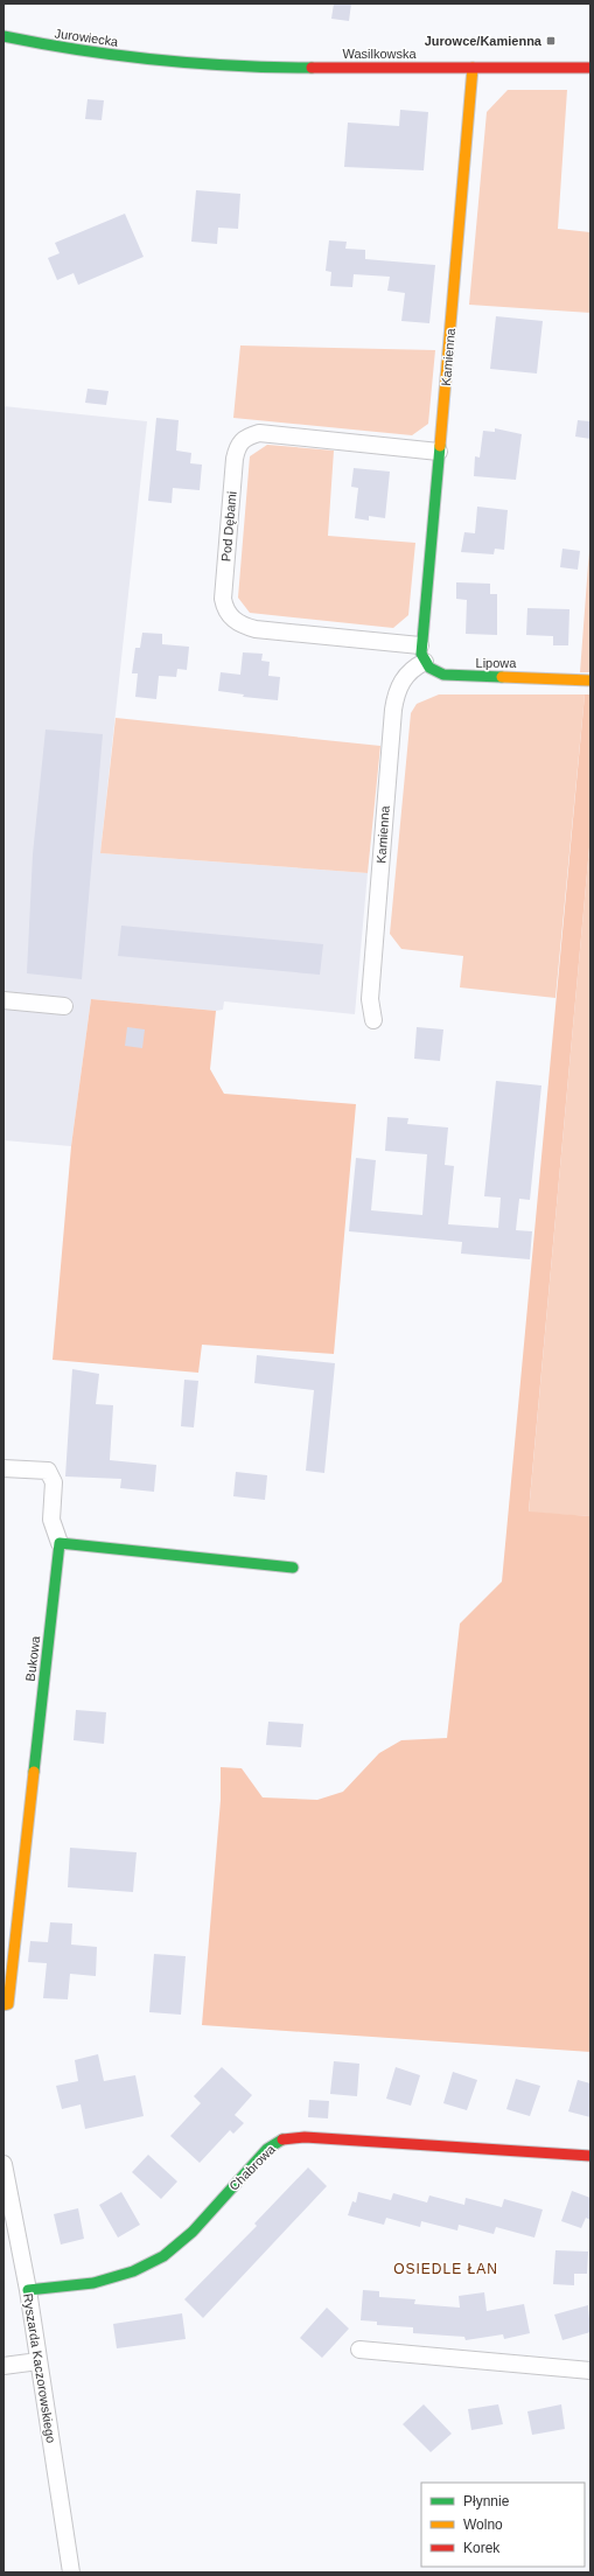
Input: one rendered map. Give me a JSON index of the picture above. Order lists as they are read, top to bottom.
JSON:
{
  "streets": {
    "street": [
      "Jurowiecka",
      "Wasilkowska",
      "Kamienna",
      "Pod Dębami",
      "Lipowa",
      "Bukowa",
      "Chabrowa",
      "Ryszarda Kaczorowskiego"
    ]
  },
  "crossings": [
    ["Jurowiecka", "Wasilkowska"],
    ["Wasilkowska", "Kamienna"],
    ["Kamienna", "Pod Dębami"],
    ["Kamienna", "Lipowa"],
    ["Chabrowa", "Ryszarda Kaczorowskiego"]
  ],
  "districts": ["OSIEDLE ŁAN"],
  "places": {
    "transit": ["Jurowce/Kamienna"]
  },
  "legend": ["Płynnie", "Wolno", "Korek"]
}
